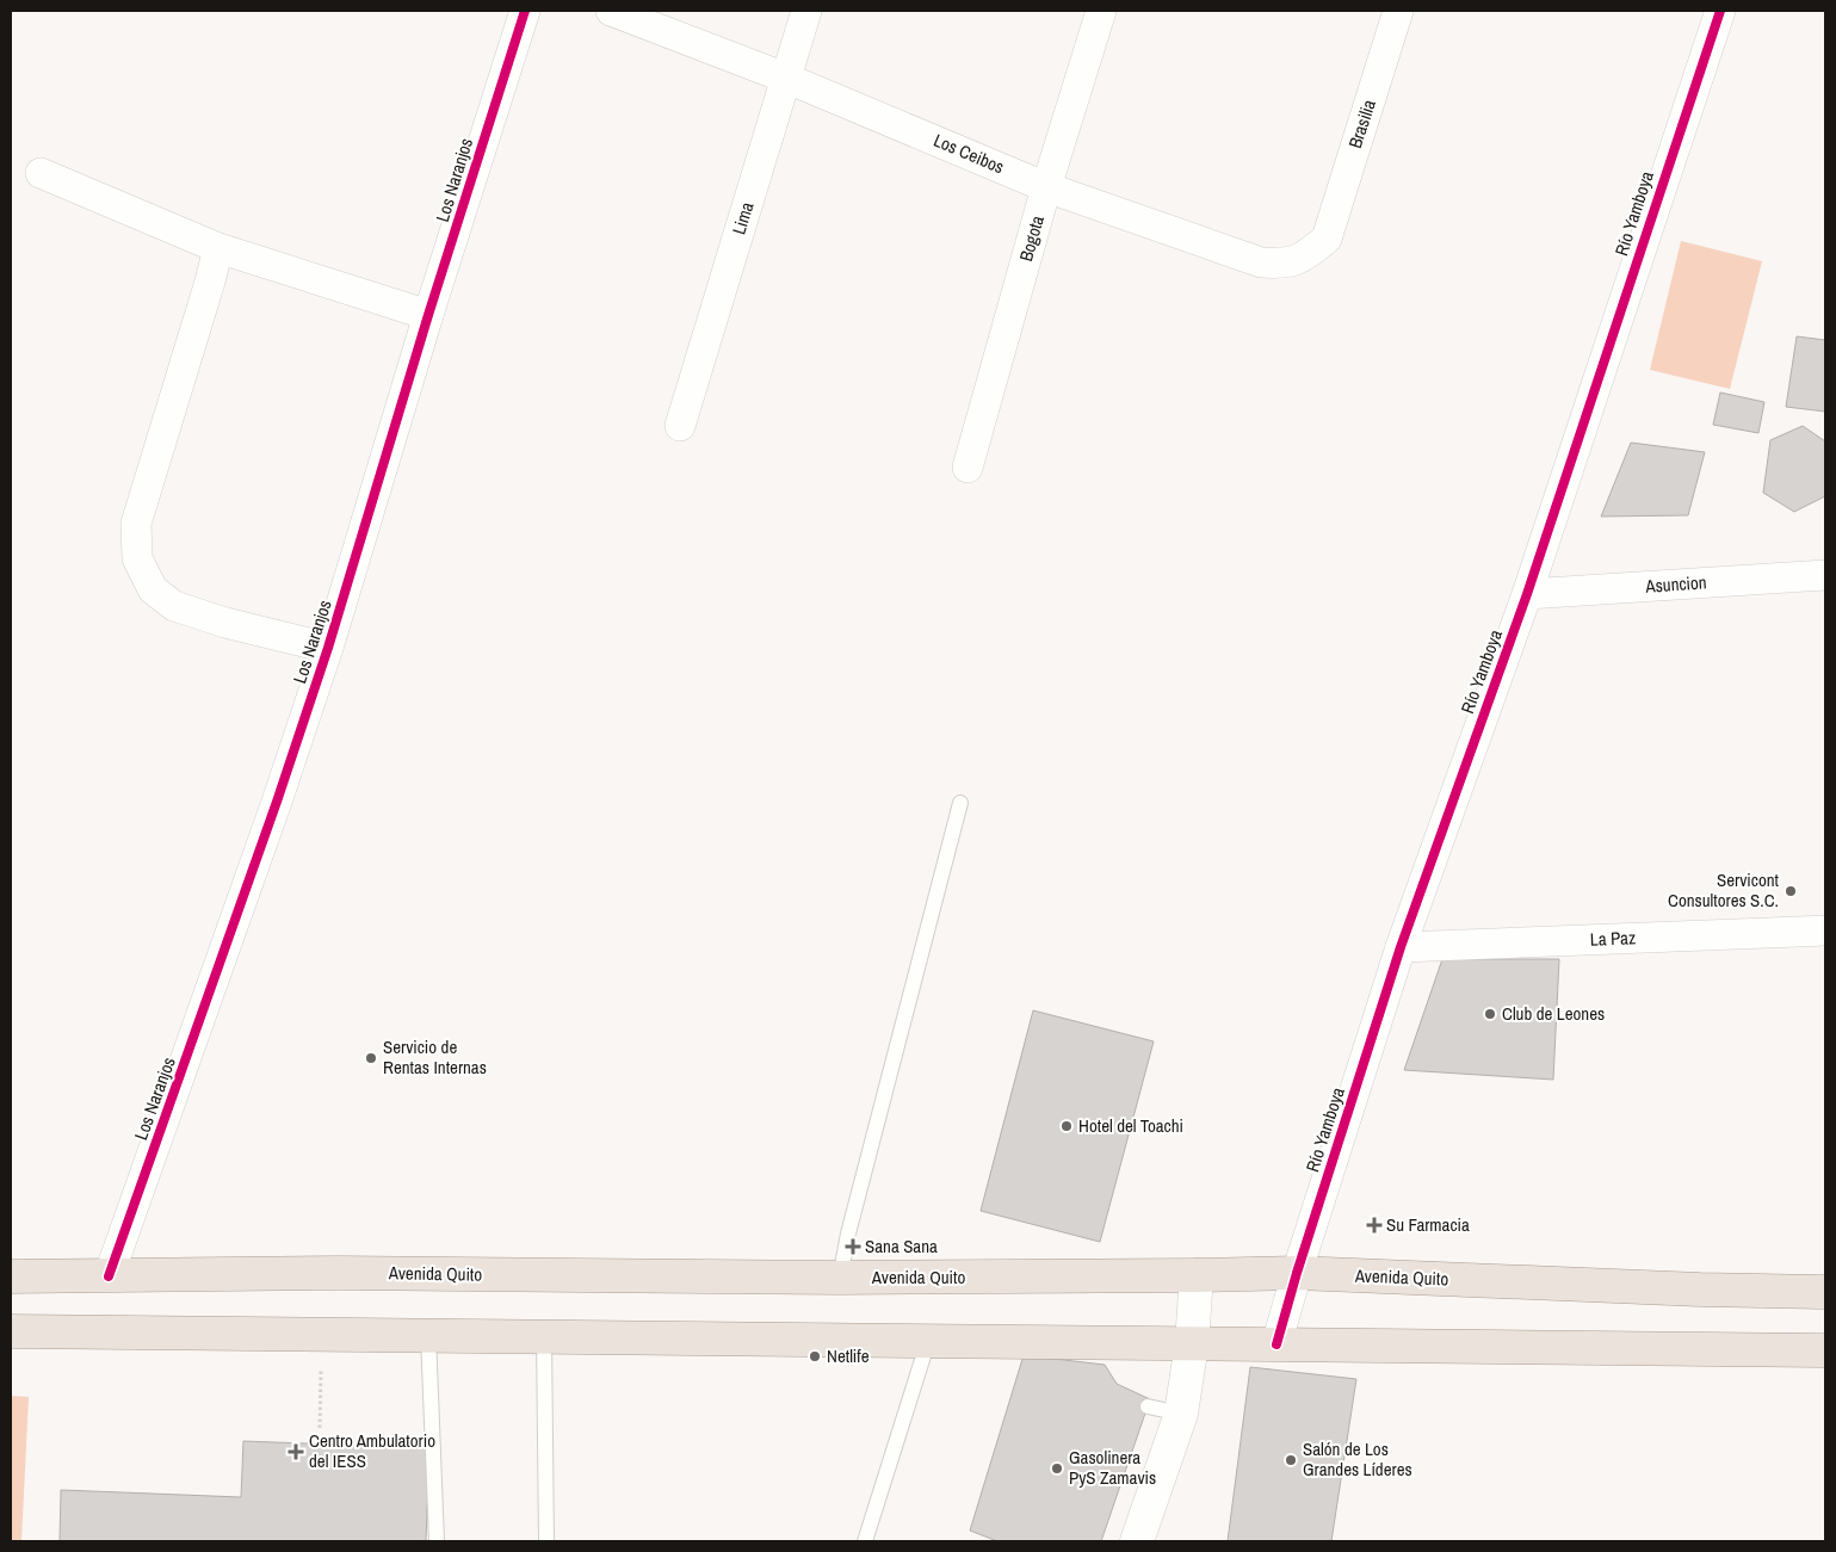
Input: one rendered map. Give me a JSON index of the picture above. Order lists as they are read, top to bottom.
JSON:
{
  "streets": {
    "main road": ["Avenida Quito"],
    "street": [
      "Brasilia",
      "Los Ceibos",
      "Los Naranjos",
      "Río Yamboya",
      "Lima",
      "Bogota",
      "Asuncion",
      "La Paz"
    ]
  },
  "crossings": [
    ["Brasilia", "Los Ceibos"],
    ["Los Ceibos", "Lima"],
    ["Los Ceibos", "Bogota"],
    ["Los Naranjos", "Avenida Quito"],
    ["Río Yamboya", "Asuncion"],
    ["Río Yamboya", "La Paz"],
    ["Río Yamboya", "Avenida Quito"]
  ],
  "places": {
    "other": [
      "Servicont Consultores S.C.",
      "Club de Leones",
      "Servicio de Rentas Internas",
      "Hotel del Toachi",
      "Netlife",
      "Salón de Los Grandes Líderes",
      "Gasolinera PyS Zamavis"
    ],
    "health": ["Su Farmacia", "Sana Sana", "Centro Ambulatorio del IESS"]
  }
}
